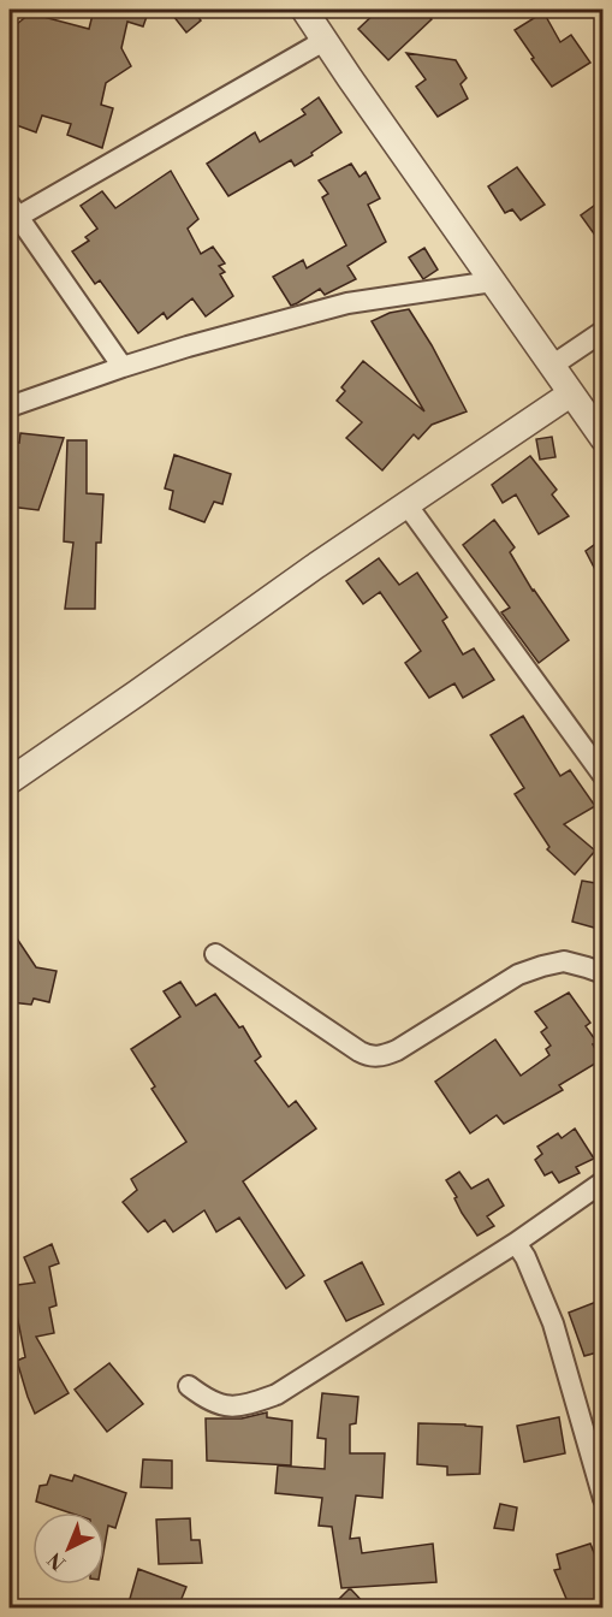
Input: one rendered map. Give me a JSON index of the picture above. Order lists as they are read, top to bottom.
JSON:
{
  "north": "bottom left"
}
